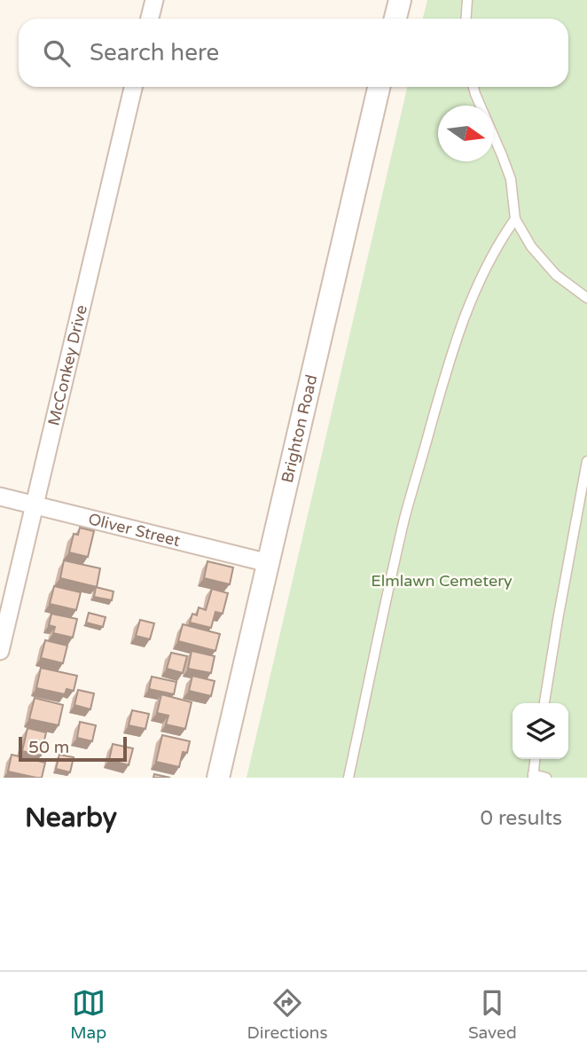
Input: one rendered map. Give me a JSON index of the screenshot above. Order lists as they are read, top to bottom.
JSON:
{
  "streets": {
    "street": ["McConkey Drive", "Brighton Road", "Oliver Street"]
  },
  "crossings": [
    ["McConkey Drive", "Oliver Street"],
    ["Brighton Road", "Oliver Street"]
  ],
  "parks": ["Elmlawn Cemetery"],
  "scale_bar": "50 m",
  "north": "right",
  "page": {
    "search": "Search here",
    "scale": "50 m",
    "heading": ["Nearby", "0 results"],
    "nav": ["Map", "Directions", "Saved"]
  }
}
